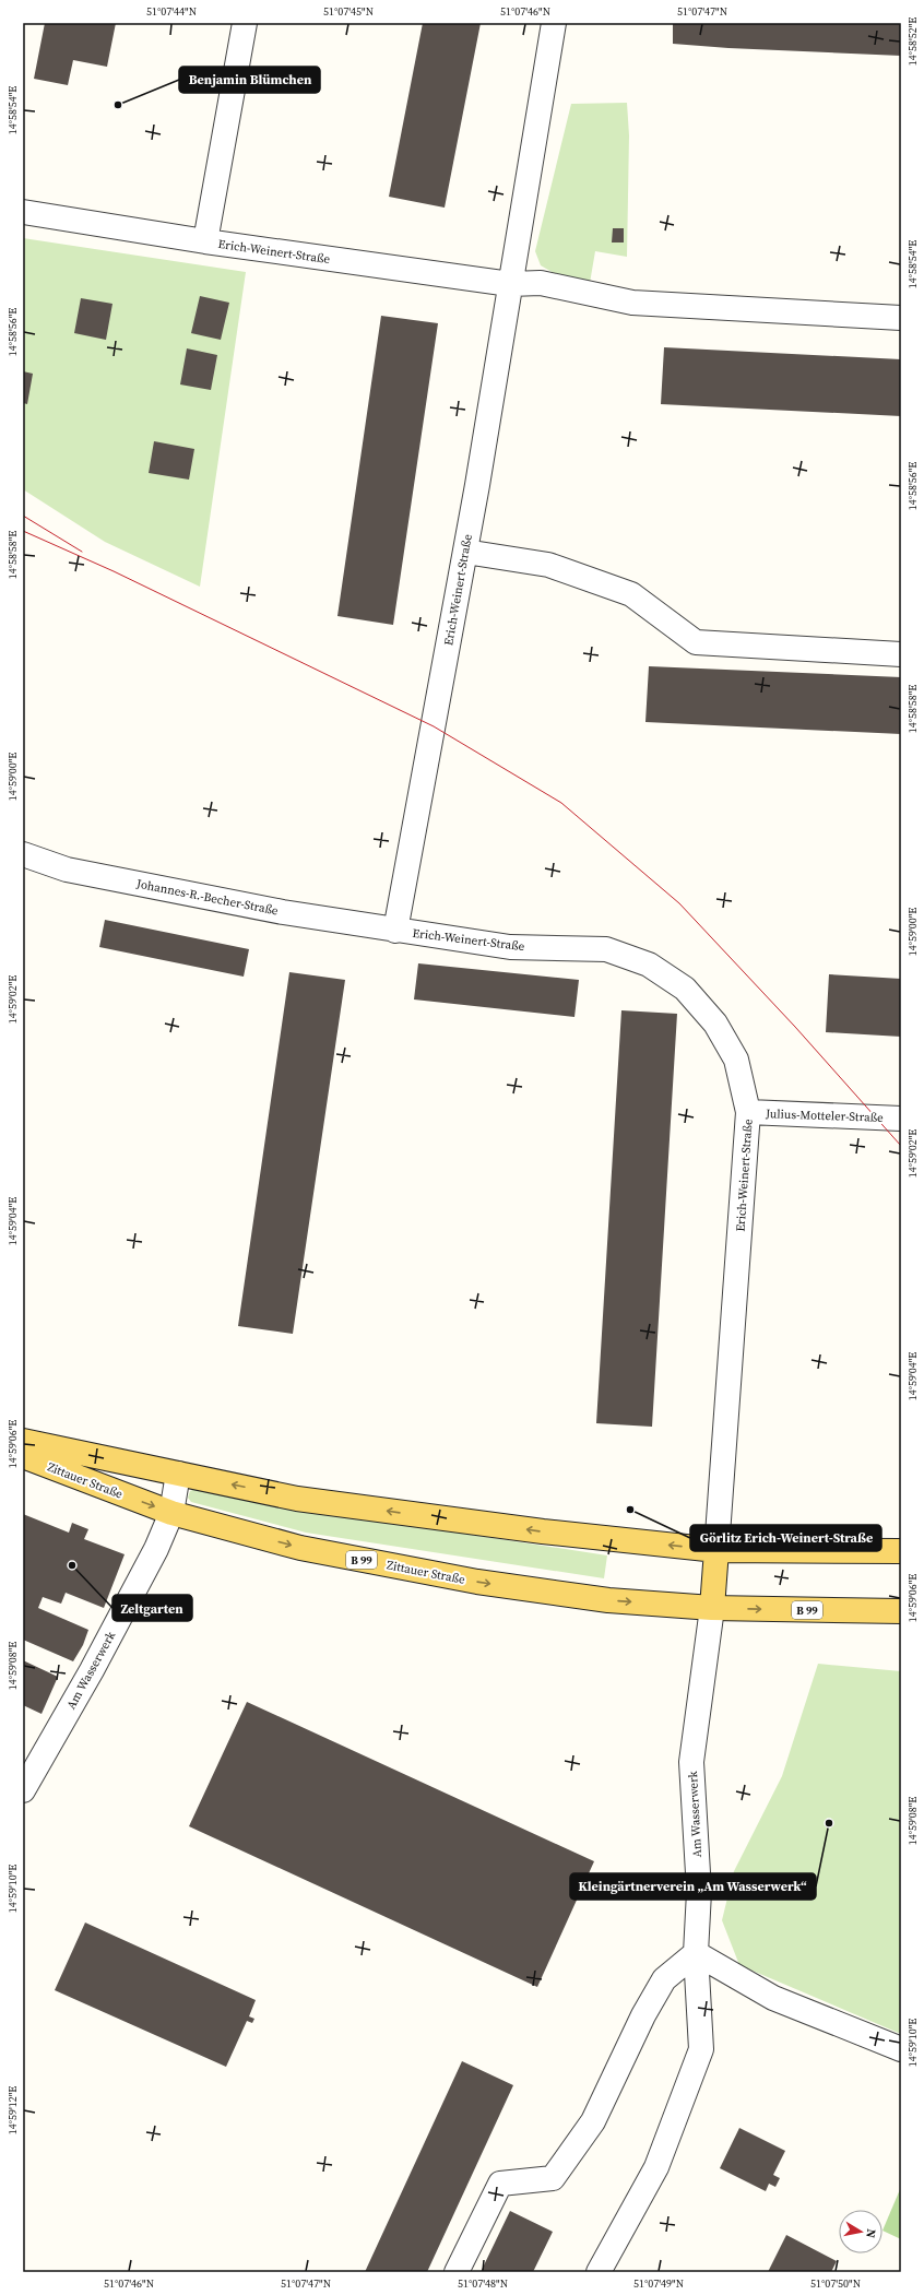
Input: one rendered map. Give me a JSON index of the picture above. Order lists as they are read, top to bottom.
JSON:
{
  "streets": {
    "main road": ["Zittauer Straße", "B 99"],
    "street": [
      "Erich-Weinert-Straße",
      "Johannes-R.-Becher-Straße",
      "Julius-Motteler-Straße",
      "Am Wasserwerk"
    ]
  },
  "crossings": [
    ["Erich-Weinert-Straße", "Johannes-R.-Becher-Straße"],
    ["Erich-Weinert-Straße", "Julius-Motteler-Straße"],
    ["Erich-Weinert-Straße", "Zittauer Straße"],
    ["Zittauer Straße", "Am Wasserwerk"]
  ],
  "places": [
    "Benjamin Blümchen",
    "Görlitz Erich-Weinert-Straße",
    "Zeltgarten",
    "Kleingärtnerverein „Am Wasserwerk“"
  ],
  "north": "right",
  "coordinates": [
    "51°07'44\"N",
    "51°07'45\"N",
    "51°07'46\"N",
    "51°07'47\"N",
    "14°58'52\"E",
    "14°58'54\"E",
    "14°58'56\"E",
    "14°58'58\"E",
    "14°59'00\"E",
    "14°59'02\"E",
    "14°59'04\"E",
    "14°59'06\"E",
    "14°59'08\"E",
    "14°59'10\"E",
    "14°59'12\"E",
    "51°07'48\"N",
    "51°07'49\"N",
    "51°07'50\"N"
  ]
}
